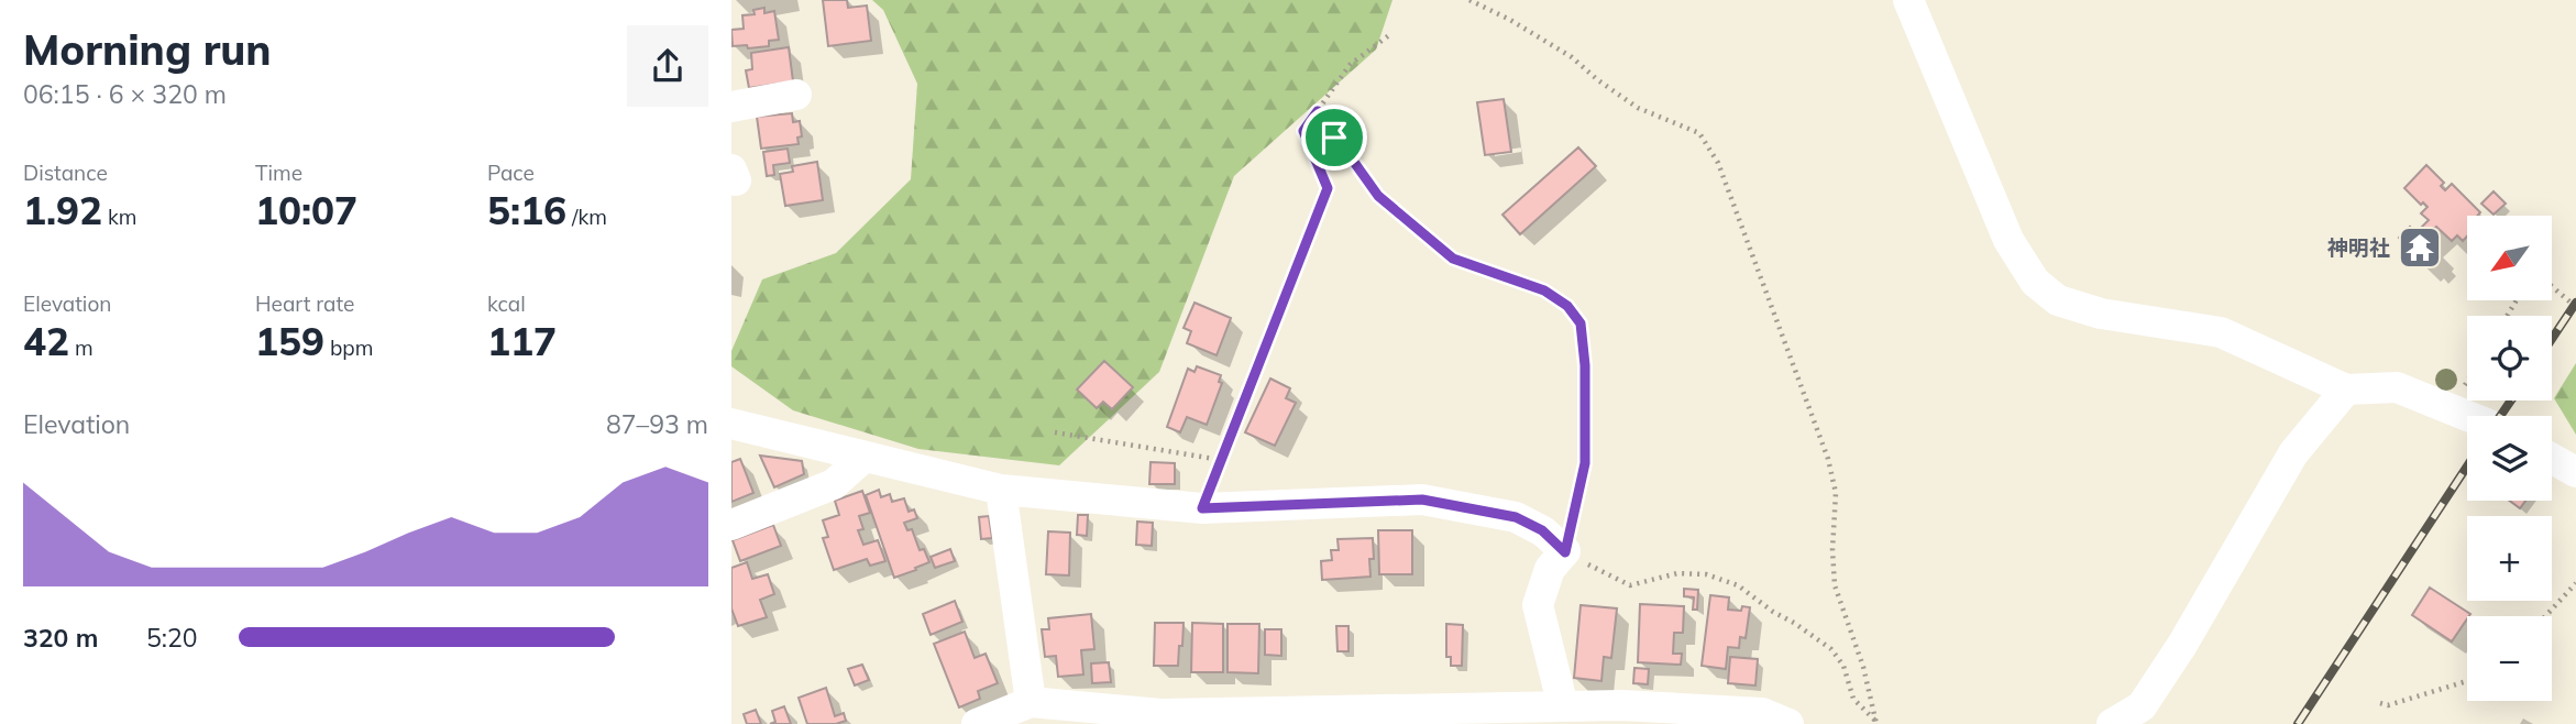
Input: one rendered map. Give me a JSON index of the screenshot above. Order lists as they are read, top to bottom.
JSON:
{
  "places": {
    "temple": ["神明社"]
  },
  "north": "bottom left",
  "page": {
    "heading": ["Morning run", "06:15 · 6 × 320 m"],
    "stats": [
      ["Distance", "1.92 km"],
      ["Time", "10:07"],
      ["Pace", "5:16 /km"],
      ["Elevation", "42 m"],
      ["Heart rate", "159 bpm"],
      ["kcal", "117"]
    ],
    "map_buttons": ["+", "−"],
    "chart": ["Elevation", "87–93 m"],
    "list": [
      {
        "name": "320 m",
        "note": "5:20"
      }
    ]
  }
}
